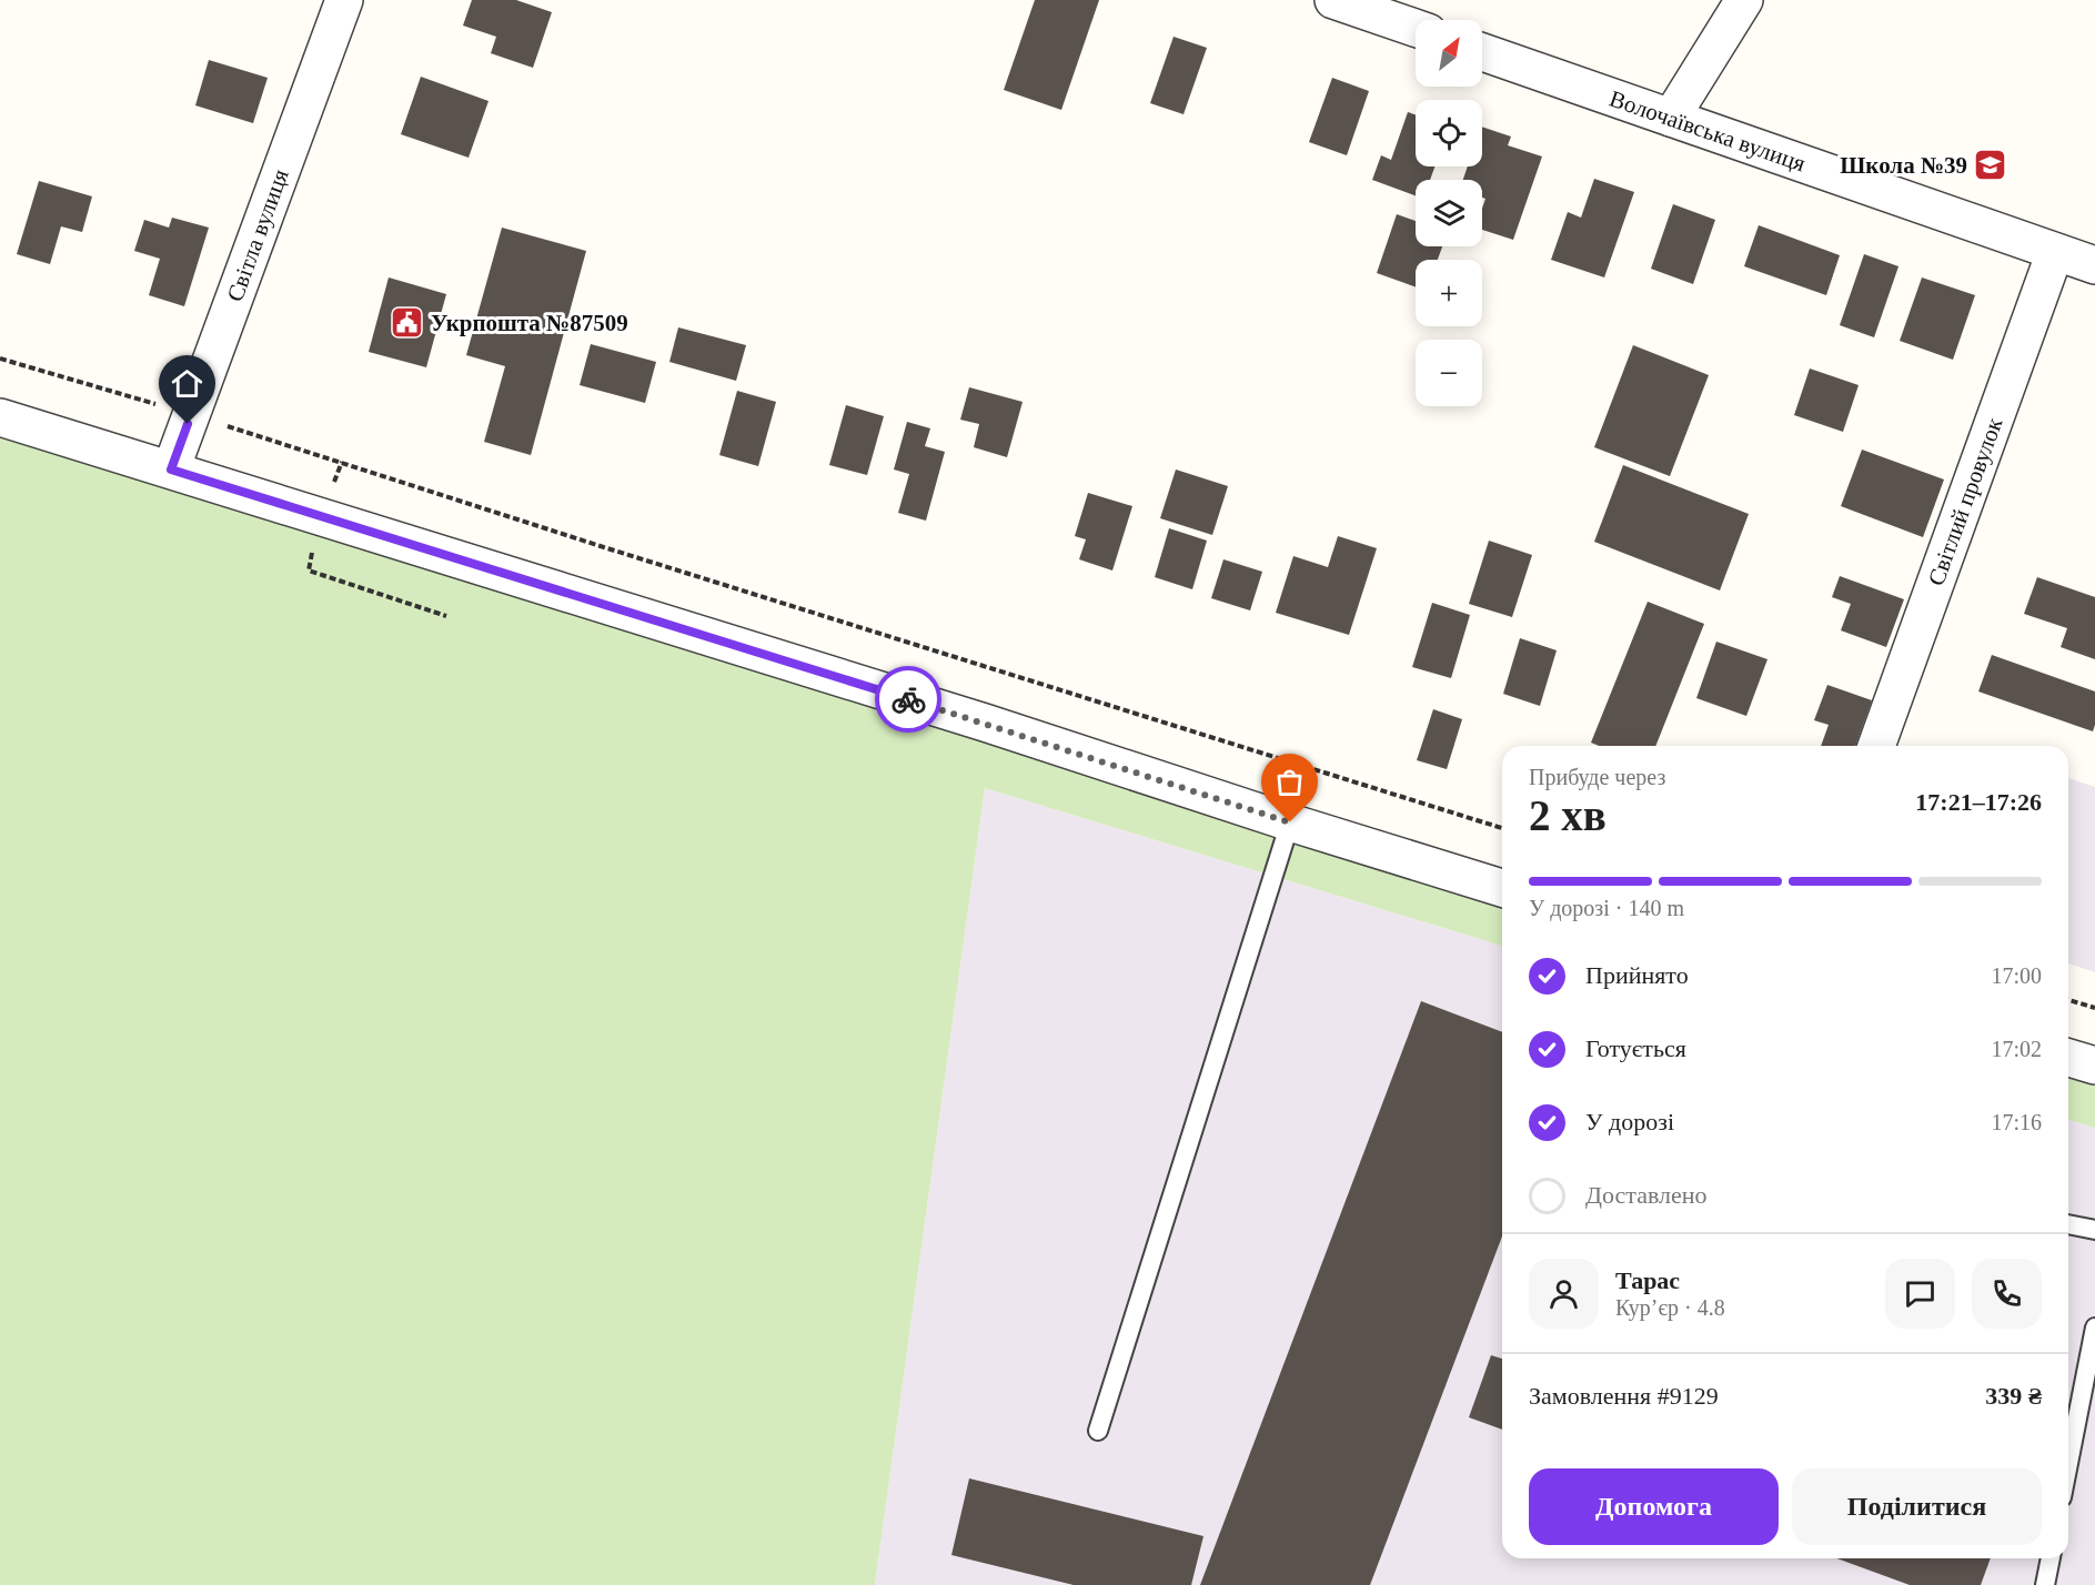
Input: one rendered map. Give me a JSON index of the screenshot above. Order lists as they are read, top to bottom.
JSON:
{
  "streets": {
    "street": ["Волочаївська вулиця", "Світла вулиця", "Світлий провулок"]
  },
  "crossings": [
    ["Волочаївська вулиця", "Світлий провулок"]
  ],
  "places": {
    "school or university": ["Школа №39"],
    "public building": ["Укрпошта №87509"]
  },
  "north": "top right",
  "page": {
    "map_buttons": ["+", "−"],
    "heading": ["2 хв", "Прибуде через", "17:21–17:26"],
    "panel": [
      "Тарас",
      "Кур’єр · 4.8",
      "Замовлення #9129",
      "339 ₴"
    ],
    "bar": "У дорозі · 140 m",
    "list": [
      ["Прийнято", "17:00"],
      ["Готується", "17:02"],
      ["У дорозі", "17:16"],
      "Доставлено"
    ],
    "buttons": ["Допомога", "Поділитися"]
  }
}
